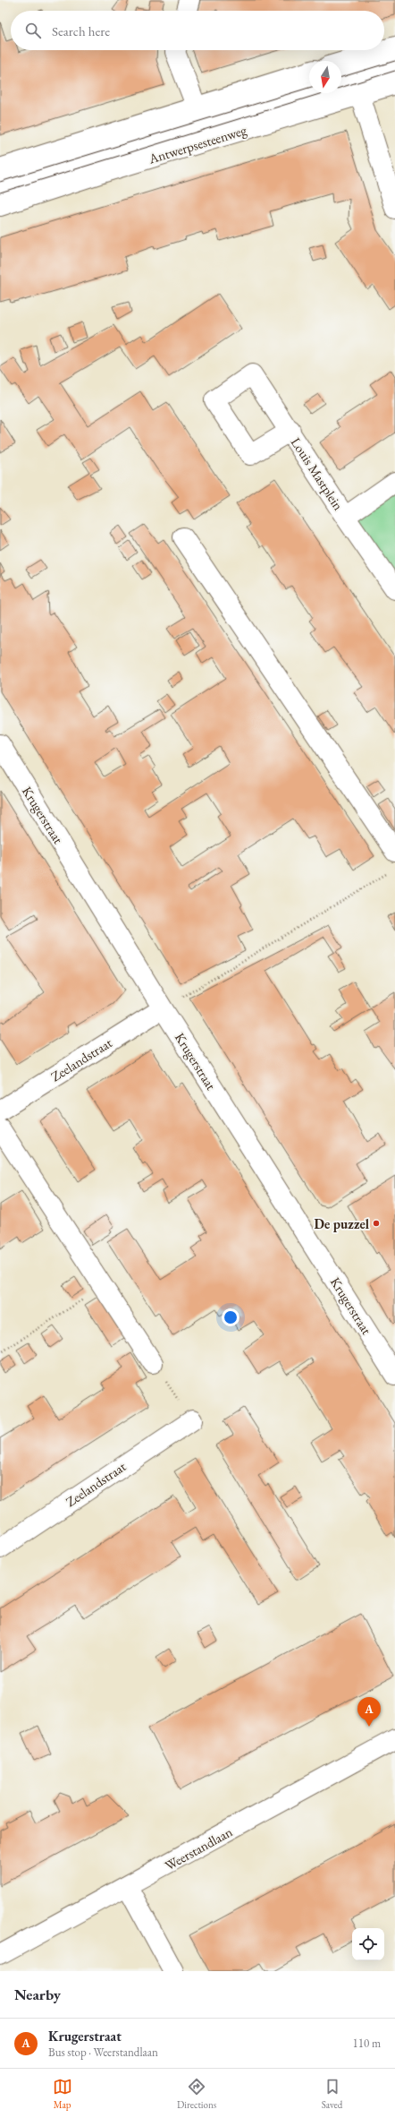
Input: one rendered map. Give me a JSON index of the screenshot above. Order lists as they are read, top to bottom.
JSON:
{
  "streets": {
    "street": [
      "Antwerpsesteenweg",
      "Louis Mastplein",
      "Krugerstraat",
      "Zeelandstraat",
      "Weerstandlaan"
    ]
  },
  "crossings": [
    ["Krugerstraat", "Zeelandstraat"]
  ],
  "places": ["De puzzel"],
  "north": "bottom",
  "page": {
    "search": "Search here",
    "pins": "A",
    "heading": "Nearby",
    "list": [
      {
        "mark": "A",
        "name": "Krugerstraat",
        "note": "Bus stop · Weerstandlaan",
        "value": "110 m"
      }
    ],
    "nav": ["Map", "Directions", "Saved"]
  }
}
